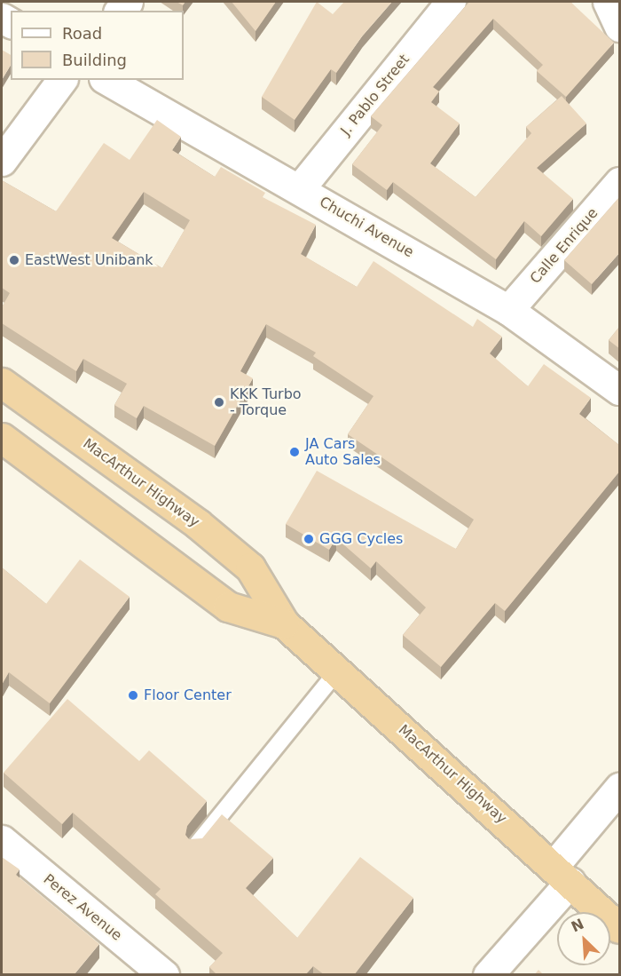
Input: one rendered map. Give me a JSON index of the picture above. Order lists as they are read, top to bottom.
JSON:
{
  "streets": {
    "highway": ["MacArthur Highway"],
    "street": [
      "J. Pablo Street",
      "Chuchi Avenue",
      "Calle Enrique",
      "Perez Avenue"
    ]
  },
  "crossings": [
    ["J. Pablo Street", "Chuchi Avenue"],
    ["Chuchi Avenue", "Calle Enrique"]
  ],
  "places": [
    "EastWest Unibank",
    "KKK Turbo - Torque",
    "JA Cars Auto Sales",
    "GGG Cycles",
    "Floor Center"
  ],
  "legend": ["Road", "Building"],
  "north": "top left"
}
